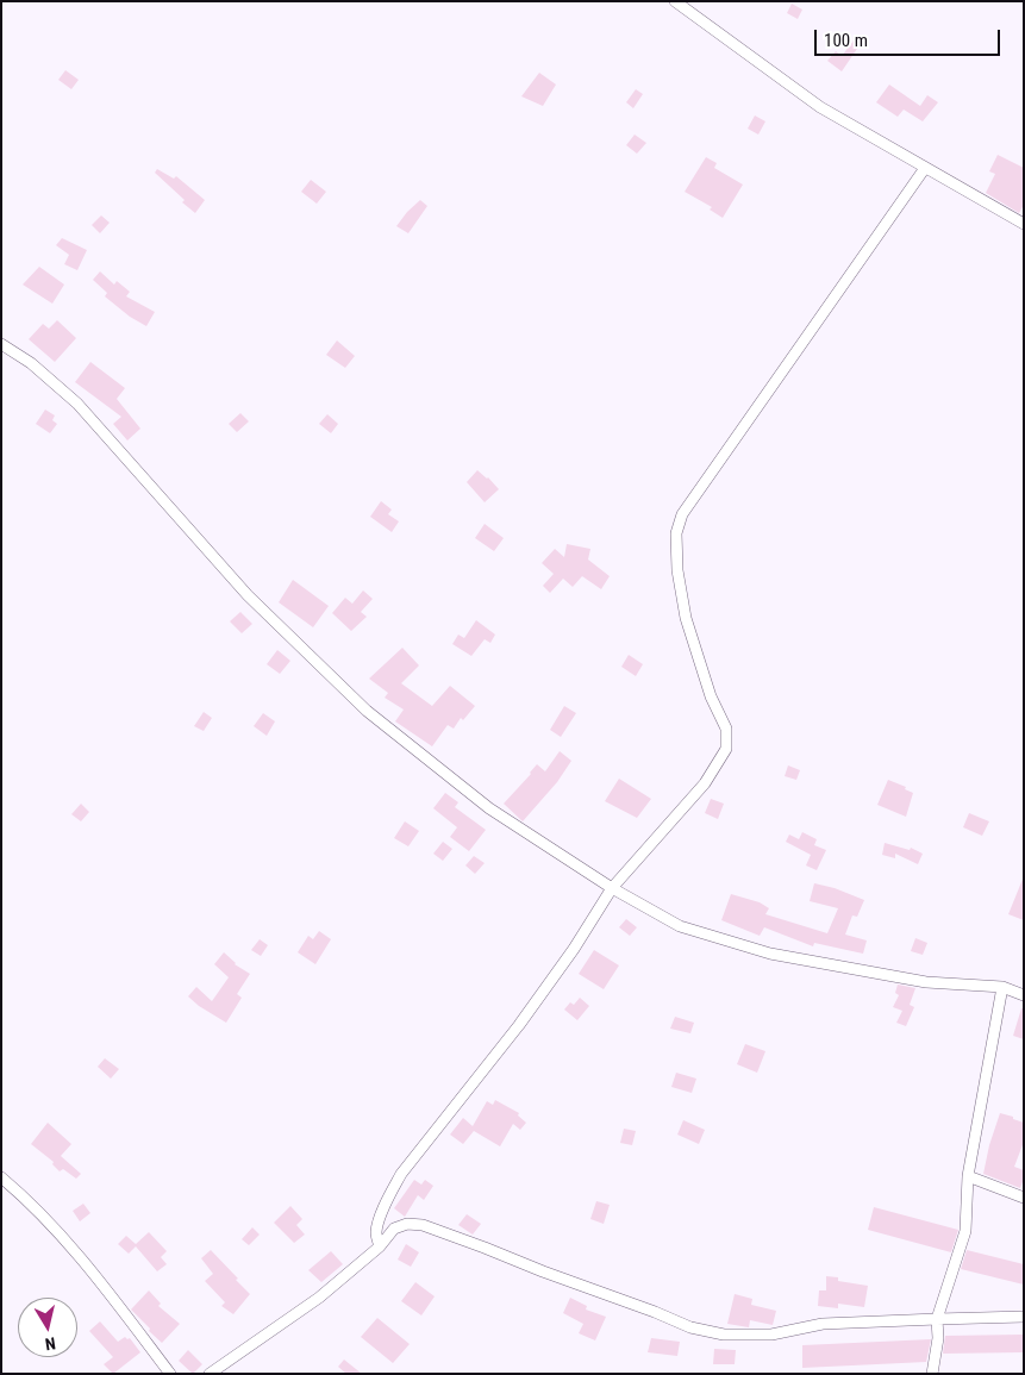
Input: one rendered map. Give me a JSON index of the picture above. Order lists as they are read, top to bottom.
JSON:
{
  "scale_bar": "100 m",
  "north": "bottom"
}
